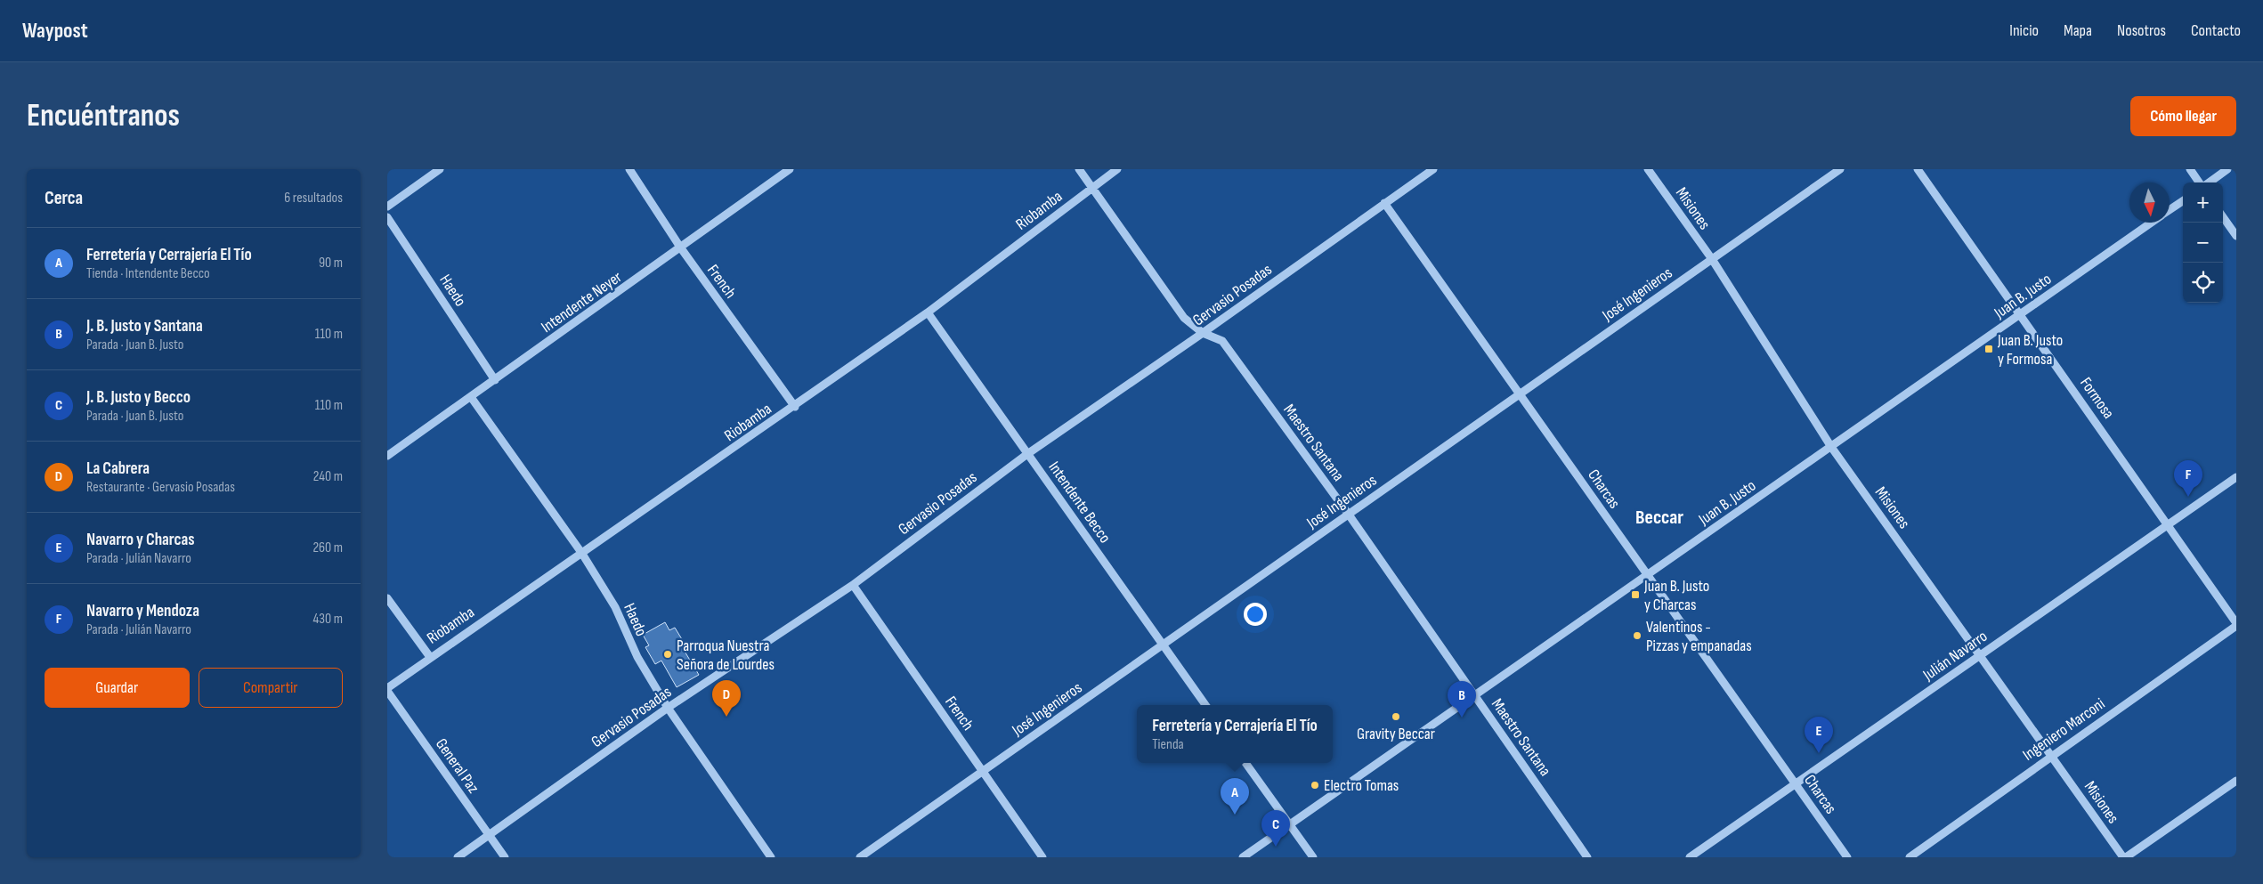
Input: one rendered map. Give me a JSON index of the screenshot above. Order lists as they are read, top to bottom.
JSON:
{
  "streets": {
    "street": [
      "Misiones",
      "Riobamba",
      "French",
      "Haedo",
      "José Ingenieros",
      "Gervasio Posadas",
      "Juan B. Justo",
      "Intendente Neyer",
      "Formosa",
      "Maestro Santana",
      "Charcas",
      "Intendente Becco",
      "Julián Navarro",
      "Ingeniero Marconi",
      "General Paz"
    ]
  },
  "crossings": [
    ["Misiones", "José Ingenieros"],
    ["Misiones", "Juan B. Justo"],
    ["Misiones", "Julián Navarro"],
    ["Misiones", "Ingeniero Marconi"],
    ["Riobamba", "French"],
    ["Riobamba", "Haedo"],
    ["Riobamba", "Maestro Santana"],
    ["Riobamba", "Intendente Becco"],
    ["Riobamba", "General Paz"],
    ["French", "José Ingenieros"],
    ["French", "Gervasio Posadas"],
    ["French", "Intendente Neyer"],
    ["Haedo", "Gervasio Posadas"],
    ["Haedo", "Intendente Neyer"],
    ["José Ingenieros", "Maestro Santana"],
    ["José Ingenieros", "Charcas"],
    ["José Ingenieros", "Intendente Becco"],
    ["Gervasio Posadas", "Maestro Santana"],
    ["Gervasio Posadas", "Charcas"],
    ["Gervasio Posadas", "Intendente Becco"],
    ["Gervasio Posadas", "General Paz"],
    ["Juan B. Justo", "Formosa"],
    ["Juan B. Justo", "Maestro Santana"],
    ["Juan B. Justo", "Charcas"],
    ["Formosa", "Julián Navarro"],
    ["Formosa", "Ingeniero Marconi"],
    ["Charcas", "Julián Navarro"]
  ],
  "districts": ["Beccar"],
  "places": {
    "transit": ["Juan B. Justo y Formosa", "Juan B. Justo y Charcas"],
    "other": [
      "Valentinos - Pizzas y empanadas",
      "Parroqua Nuestra Señora de Lourdes",
      "Gravity Beccar",
      "Electro Tomas"
    ]
  },
  "north": "bottom",
  "page": {
    "header": "Waypost",
    "nav": [
      "Inicio",
      "Mapa",
      "Nosotros",
      "Contacto"
    ],
    "buttons": [
      "Cómo llegar",
      ["Guardar", "Compartir"]
    ],
    "title": "Encuéntranos",
    "heading": ["Cerca", "6 resultados"],
    "map_buttons": ["+", "−"],
    "list": [
      {
        "mark": "A",
        "name": "Ferretería y Cerrajería El Tío",
        "note": "Tienda · Intendente Becco",
        "value": "90 m"
      },
      {
        "mark": "B",
        "name": "J. B. Justo y Santana",
        "note": "Parada · Juan B. Justo",
        "value": "110 m"
      },
      {
        "mark": "C",
        "name": "J. B. Justo y Becco",
        "note": "Parada · Juan B. Justo",
        "value": "110 m"
      },
      {
        "mark": "D",
        "name": "La Cabrera",
        "note": "Restaurante · Gervasio Posadas",
        "value": "240 m"
      },
      {
        "mark": "E",
        "name": "Navarro y Charcas",
        "note": "Parada · Julián Navarro",
        "value": "260 m"
      },
      {
        "mark": "F",
        "name": "Navarro y Mendoza",
        "note": "Parada · Julián Navarro",
        "value": "430 m"
      }
    ],
    "pins": [
      "F",
      "D",
      "B",
      "E",
      "A",
      "C"
    ],
    "popup": ["Ferretería y Cerrajería El Tío", "Tienda"]
  }
}
